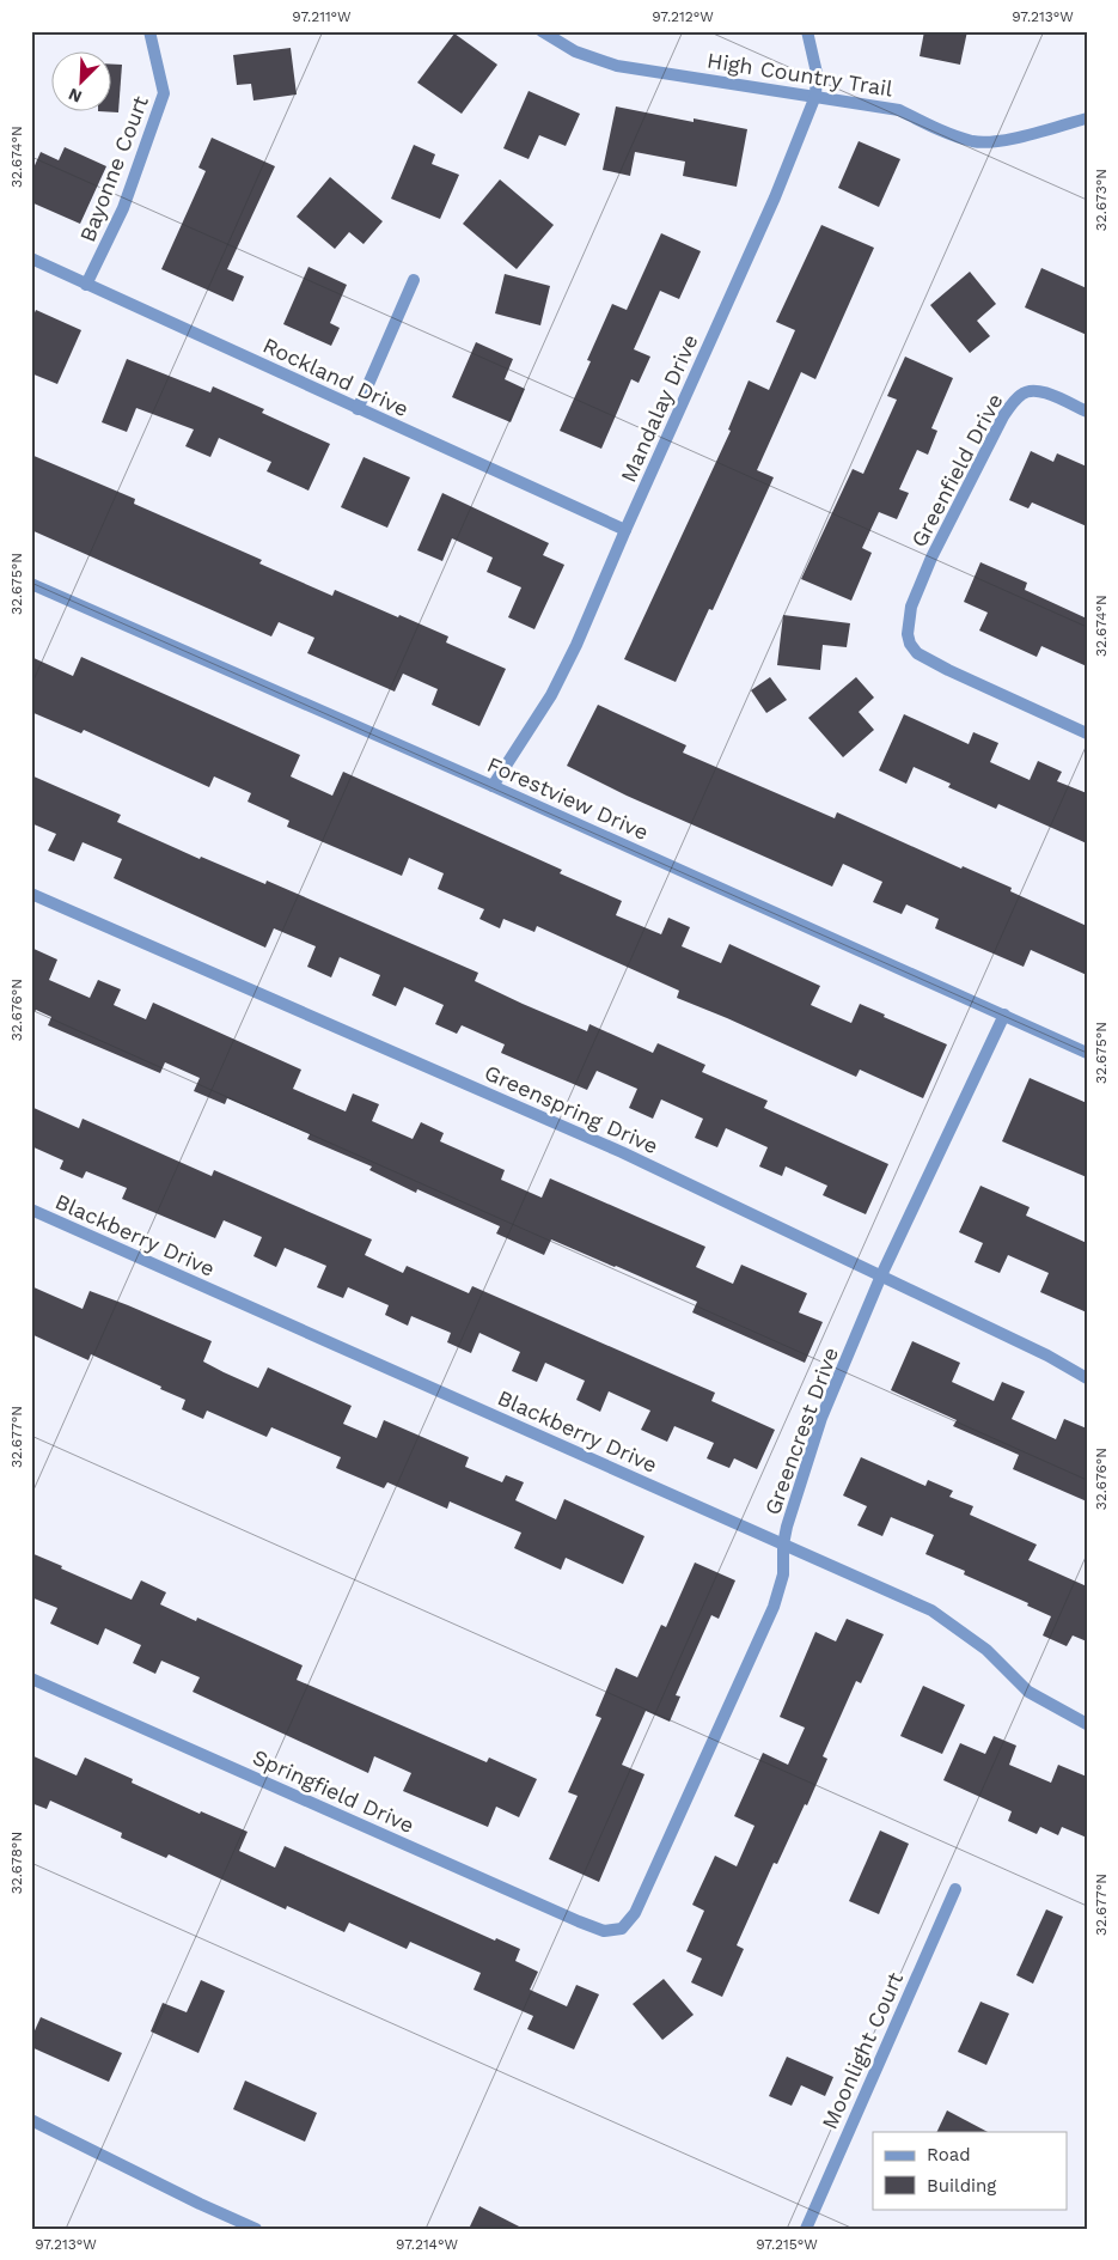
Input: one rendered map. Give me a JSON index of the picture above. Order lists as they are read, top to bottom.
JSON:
{
  "streets": {
    "street": [
      "High Country Trail",
      "Bayonne Court",
      "Rockland Drive",
      "Mandalay Drive",
      "Greenfield Drive",
      "Forestview Drive",
      "Greenspring Drive",
      "Blackberry Drive",
      "Greencrest Drive",
      "Springfield Drive",
      "Moonlight Court"
    ]
  },
  "crossings": [
    ["High Country Trail", "Mandalay Drive"],
    ["Bayonne Court", "Rockland Drive"],
    ["Rockland Drive", "Mandalay Drive"],
    ["Mandalay Drive", "Forestview Drive"],
    ["Forestview Drive", "Greencrest Drive"],
    ["Greenspring Drive", "Greencrest Drive"],
    ["Blackberry Drive", "Greencrest Drive"],
    ["Greencrest Drive", "Springfield Drive"]
  ],
  "legend": ["Road", "Building"],
  "north": "bottom left",
  "coordinates": [
    "97.211°W",
    "97.212°W",
    "97.213°W",
    "32.674°N",
    "32.673°N",
    "32.675°N",
    "32.676°N",
    "32.677°N",
    "32.678°N",
    "97.214°W",
    "97.215°W"
  ]
}
